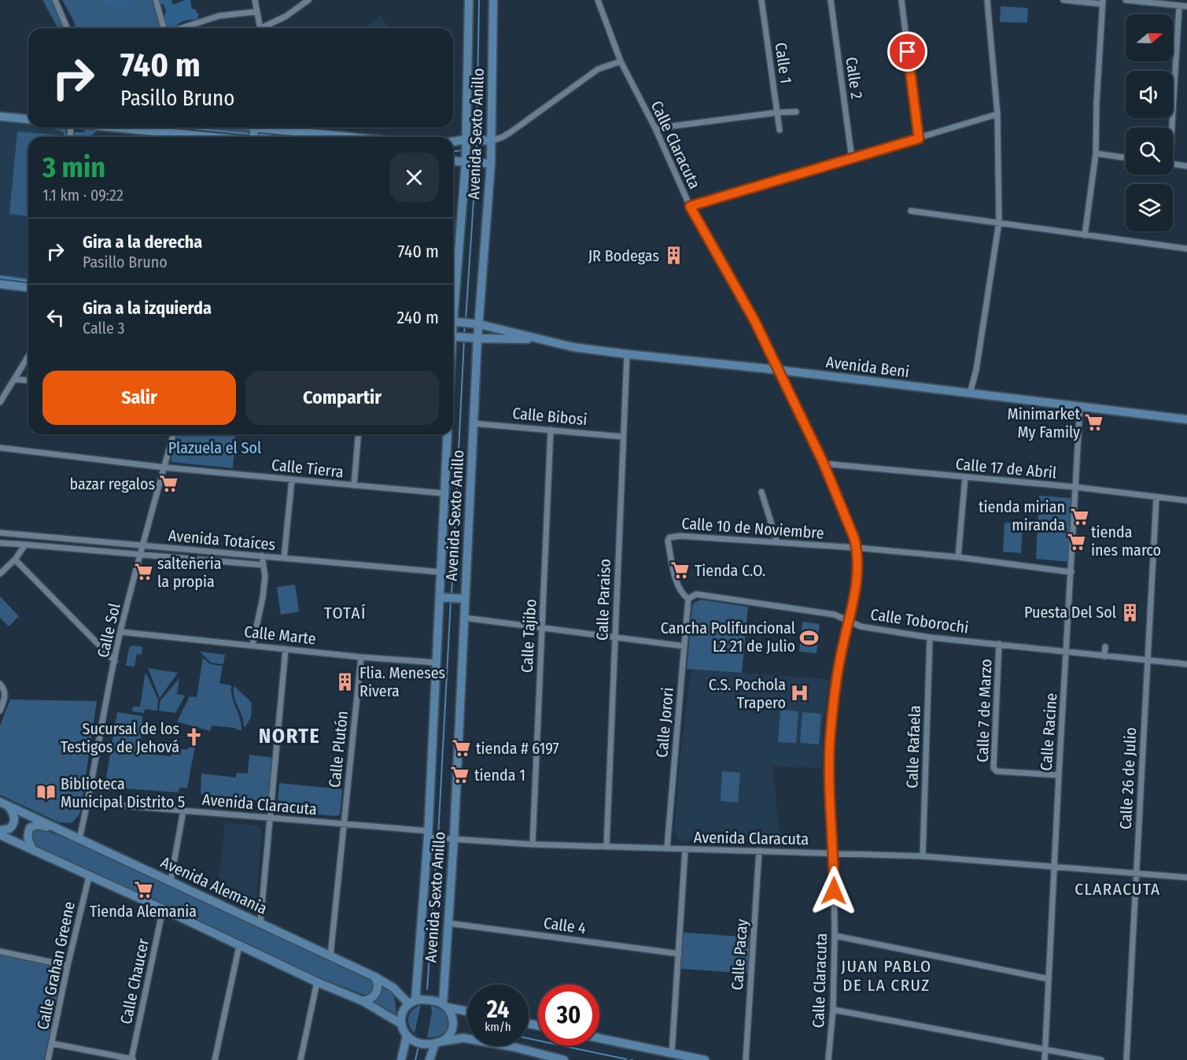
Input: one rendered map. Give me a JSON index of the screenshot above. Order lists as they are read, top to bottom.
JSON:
{
  "streets": {
    "main road": ["Avenida Sexto Anillo", "Avenida Beni", "Avenida Alemania"],
    "street": [
      "Calle 1",
      "Calle 2",
      "Calle Claracuta",
      "Calle Bibosi",
      "Calle Tierra",
      "Calle 17 de Abril",
      "Calle 10 de Noviembre",
      "Avenida Totaíces",
      "Calle Paraiso",
      "Calle Toborochi",
      "Calle Sol",
      "Calle Marte",
      "Calle Tajibo",
      "Calle 7 de Marzo",
      "Calle Jorori",
      "Calle Racine",
      "Calle Rafaela",
      "Calle Plutón",
      "Calle 26 de Julio",
      "Avenida Claracuta",
      "Calle 4",
      "Calle Pacay",
      "Calle Grahan Greene",
      "Calle Chaucer"
    ]
  },
  "crossings": [
    ["Avenida Sexto Anillo", "Avenida Beni"],
    ["Avenida Sexto Anillo", "Calle Bibosi"],
    ["Avenida Sexto Anillo", "Calle Tierra"],
    ["Avenida Sexto Anillo", "Avenida Totaíces"],
    ["Avenida Sexto Anillo", "Calle Marte"],
    ["Avenida Sexto Anillo", "Avenida Claracuta"],
    ["Avenida Sexto Anillo", "Avenida Alemania"],
    ["Avenida Sexto Anillo", "Calle 4"],
    ["Calle Claracuta", "Avenida Beni"],
    ["Calle Claracuta", "Calle 17 de Abril"],
    ["Calle Claracuta", "Calle 10 de Noviembre"],
    ["Calle Claracuta", "Calle Toborochi"],
    ["Calle Claracuta", "Avenida Claracuta"],
    ["Avenida Beni", "Calle Paraiso"],
    ["Avenida Beni", "Calle Racine"],
    ["Calle Bibosi", "Calle Paraiso"],
    ["Calle Bibosi", "Calle Tajibo"],
    ["Calle Tierra", "Calle Sol"],
    ["Calle 17 de Abril", "Calle Racine"],
    ["Calle 17 de Abril", "Calle 26 de Julio"],
    ["Calle 10 de Noviembre", "Calle Toborochi"],
    ["Calle 10 de Noviembre", "Calle Jorori"],
    ["Calle 10 de Noviembre", "Calle Racine"],
    ["Avenida Totaíces", "Calle Sol"],
    ["Calle Paraiso", "Avenida Claracuta"],
    ["Calle Toborochi", "Calle 7 de Marzo"],
    ["Calle Toborochi", "Calle Jorori"],
    ["Calle Toborochi", "Calle Racine"],
    ["Calle Toborochi", "Calle Rafaela"],
    ["Calle Toborochi", "Calle 26 de Julio"],
    ["Calle Sol", "Calle Marte"],
    ["Calle Sol", "Avenida Claracuta"],
    ["Calle Sol", "Avenida Alemania"],
    ["Calle Marte", "Calle Plutón"],
    ["Calle Tajibo", "Avenida Claracuta"],
    ["Calle 7 de Marzo", "Calle Racine"],
    ["Calle Jorori", "Avenida Claracuta"],
    ["Calle Racine", "Avenida Claracuta"],
    ["Calle Rafaela", "Avenida Claracuta"],
    ["Calle Plutón", "Avenida Claracuta"],
    ["Calle Plutón", "Avenida Alemania"],
    ["Calle 26 de Julio", "Avenida Claracuta"],
    ["Avenida Claracuta", "Calle Pacay"]
  ],
  "districts": [
    "TOTAÍ",
    "NORTE",
    "CLARACUTA",
    "JUAN PABLO DE LA CRUZ"
  ],
  "parks": ["Plazuela el Sol"],
  "places": {
    "building": ["JR Bodegas", "Puesta Del Sol", "Flia. Meneses Rivera"],
    "supermarket": [
      "Minimarket My Family",
      "bazar regalos",
      "tienda mirian miranda",
      "tienda ines marco",
      "Tienda C.O.",
      "salteñeria la propia",
      "tienda # 6197",
      "tienda 1",
      "Tienda Alemania"
    ],
    "sports": ["Cancha Polifuncional L2 21 de Julio"],
    "hospital": ["C.S. Pochola Trapero"],
    "church": ["Sucursal de los Testigos de Jehová"],
    "library": ["Biblioteca Municipal Distrito 5"]
  },
  "north": "right",
  "page": {
    "turn": ["740 m", "Pasillo Bruno"],
    "heading": ["3 min", "1.1 km · 09:22"],
    "list": [
      {
        "name": "Gira a la derecha",
        "note": "Pasillo Bruno",
        "value": "740 m"
      },
      {
        "name": "Gira a la izquierda",
        "note": "Calle 3",
        "value": "240 m"
      }
    ],
    "buttons": ["Salir", "Compartir"],
    "speed": "24 km/h",
    "limit": "30"
  }
}
